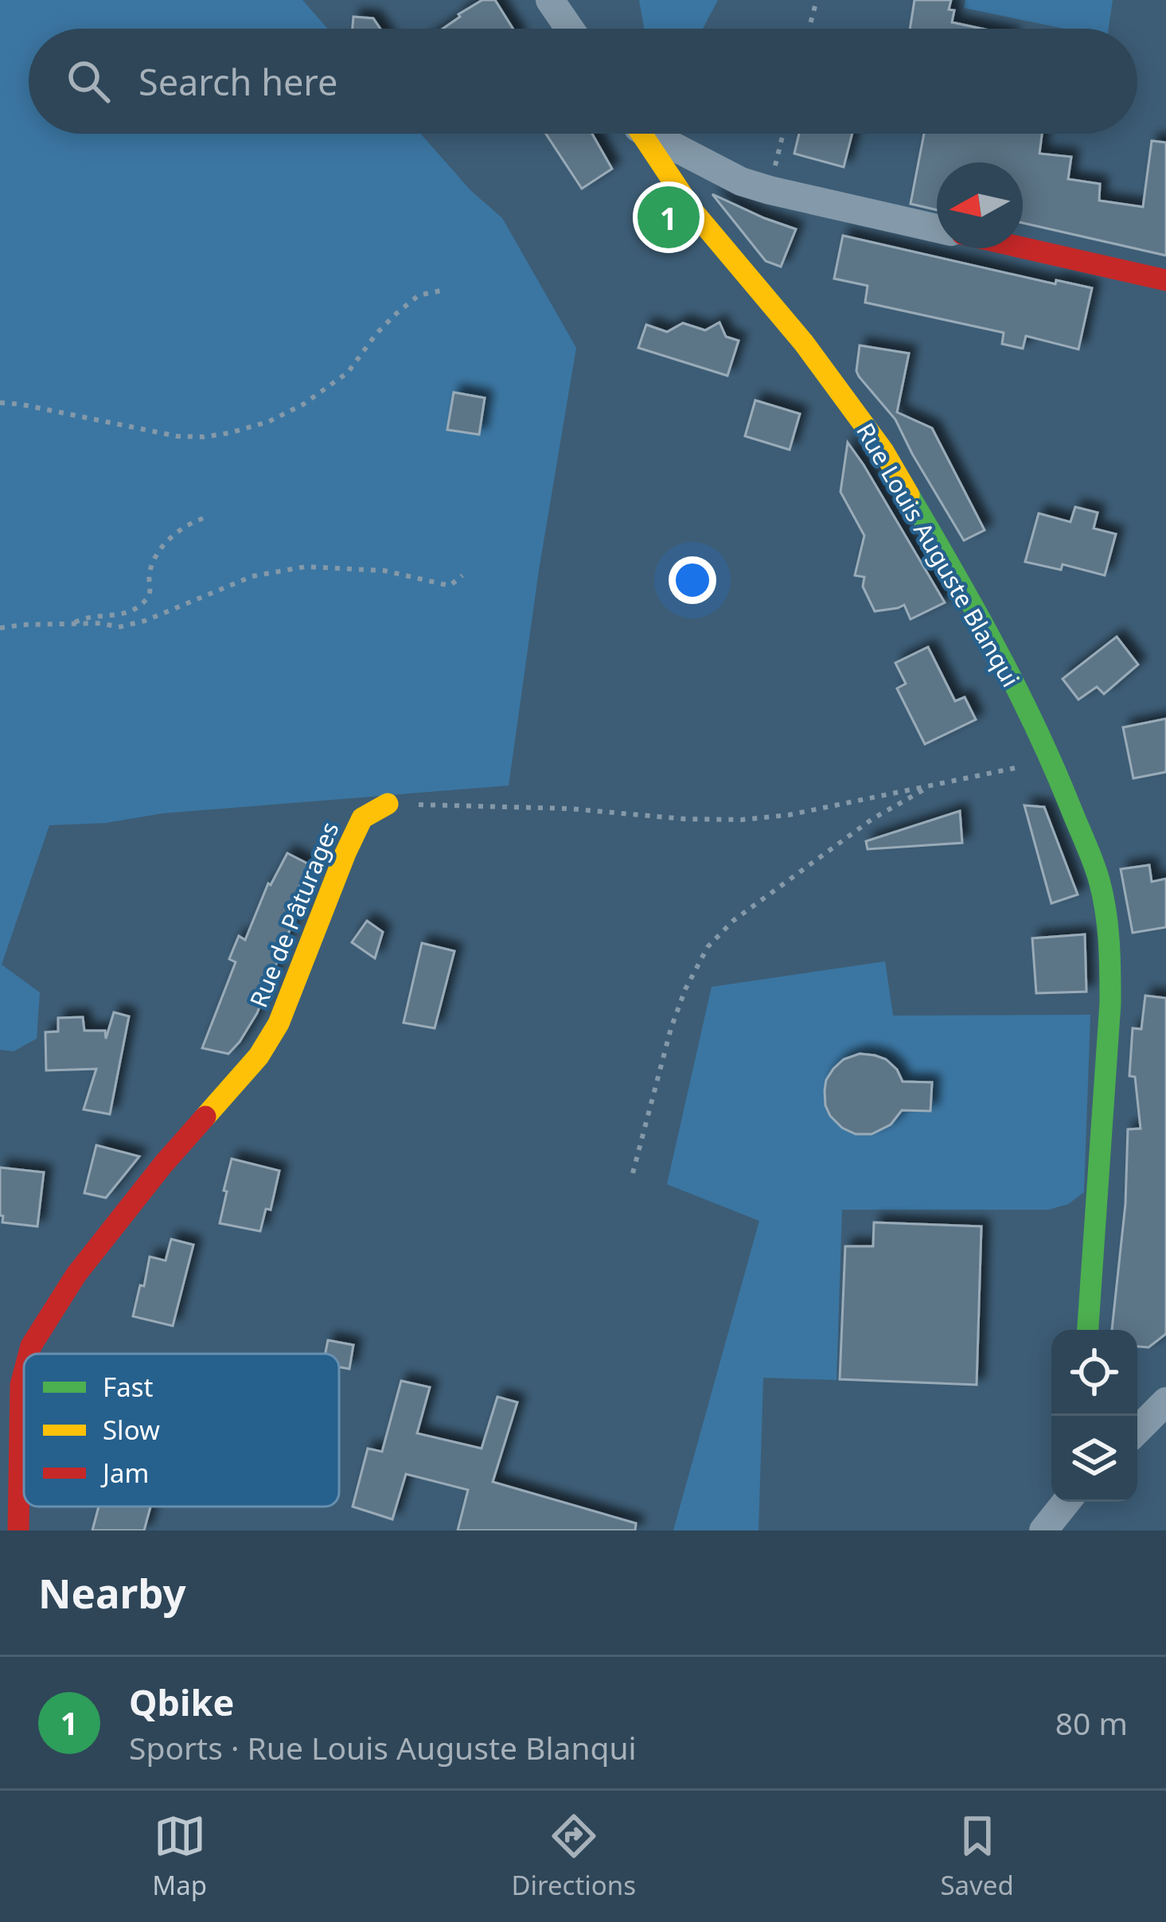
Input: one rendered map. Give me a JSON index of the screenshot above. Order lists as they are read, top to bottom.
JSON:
{
  "streets": {
    "street": ["Rue Louis Auguste Blanqui", "Rue de Pâturages"]
  },
  "legend": ["Fast", "Slow", "Jam"],
  "north": "left",
  "page": {
    "search": "Search here",
    "pins": "1",
    "heading": "Nearby",
    "list": [
      {
        "mark": "1",
        "name": "Qbike",
        "note": "Sports · Rue Louis Auguste Blanqui",
        "value": "80 m"
      }
    ],
    "nav": ["Map", "Directions", "Saved"]
  }
}
